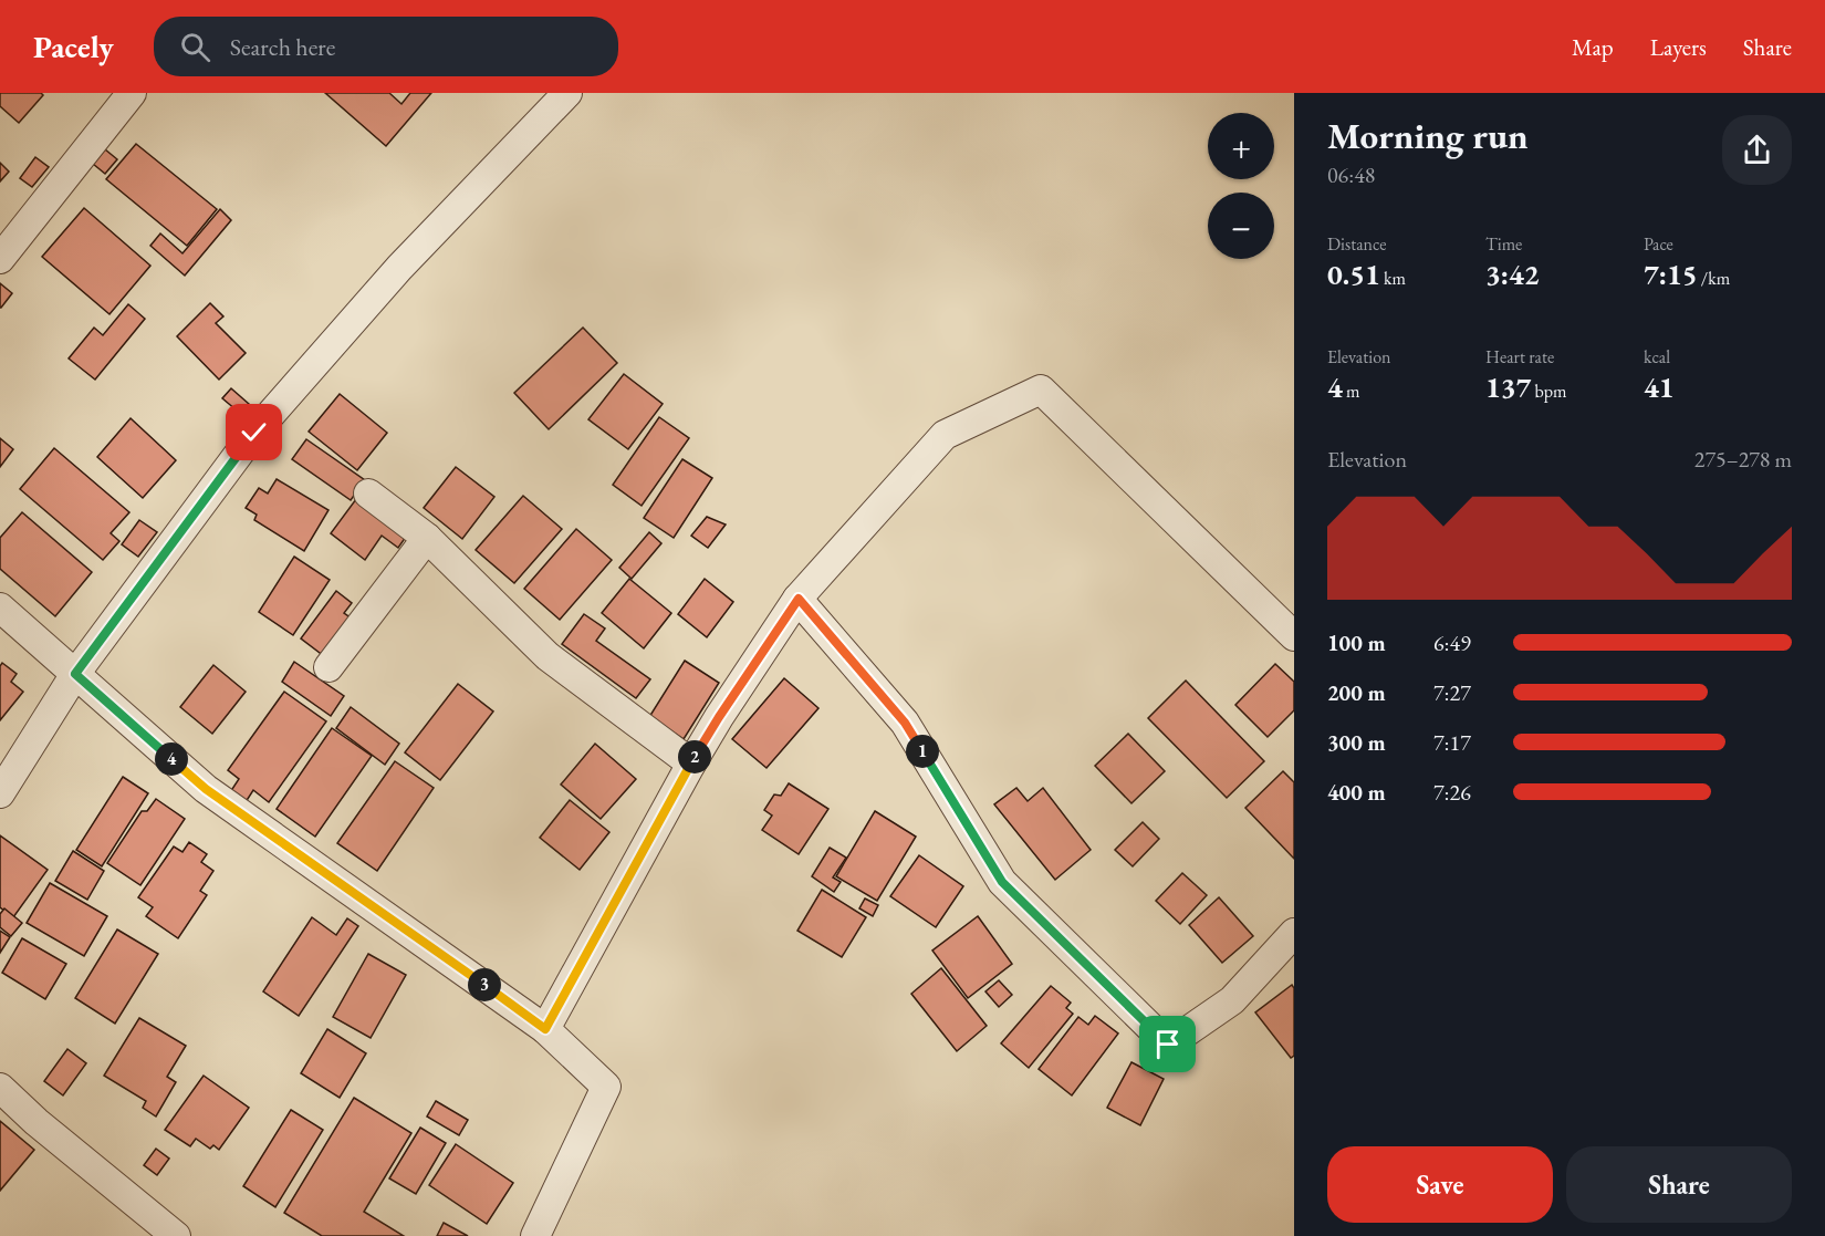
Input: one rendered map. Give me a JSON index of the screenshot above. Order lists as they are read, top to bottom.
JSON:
{
  "page": {
    "header": "Pacely",
    "search": "Search here",
    "nav": ["Map", "Layers", "Share"],
    "heading": ["Morning run", "06:48"],
    "map_buttons": ["+", "−"],
    "stats": [
      ["Distance", "0.51 km"],
      ["Time", "3:42"],
      ["Pace", "7:15 /km"],
      ["Elevation", "4 m"],
      ["Heart rate", "137 bpm"],
      ["kcal", "41"]
    ],
    "chart": ["Elevation", "275–278 m"],
    "list": [
      {
        "name": "100 m",
        "note": "6:49"
      },
      {
        "name": "200 m",
        "note": "7:27"
      },
      {
        "name": "300 m",
        "note": "7:17"
      },
      {
        "name": "400 m",
        "note": "7:26"
      }
    ],
    "pins": [
      "1",
      "2",
      "4",
      "3"
    ],
    "buttons": ["Save", "Share"]
  }
}
